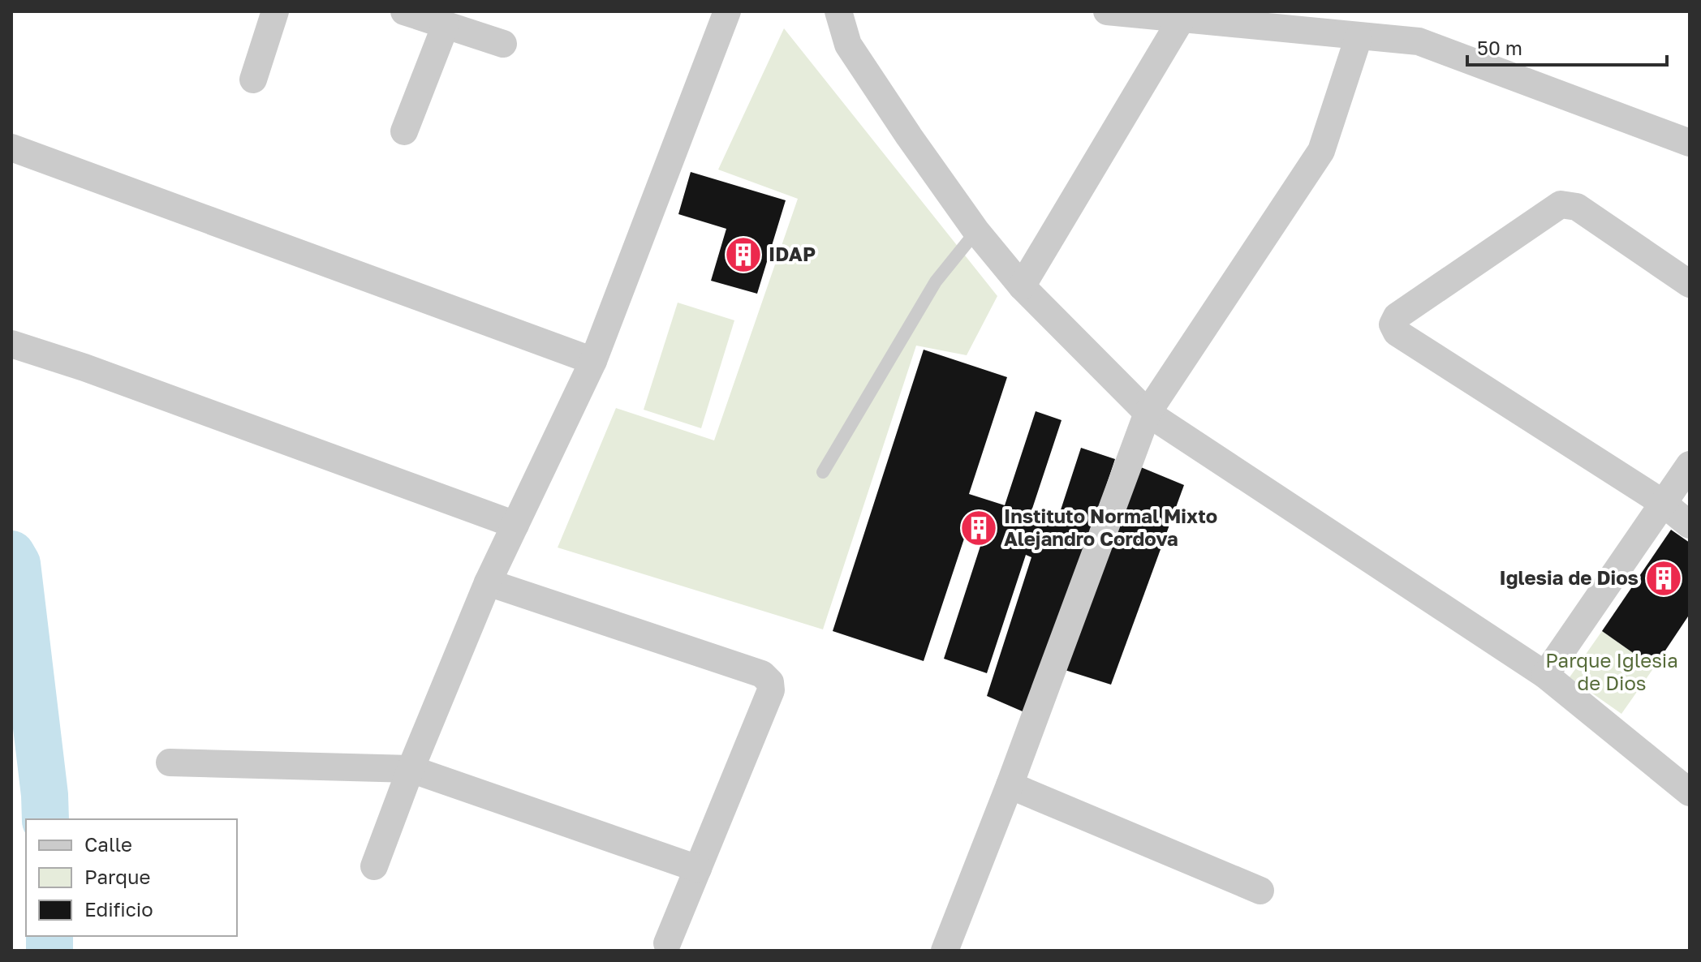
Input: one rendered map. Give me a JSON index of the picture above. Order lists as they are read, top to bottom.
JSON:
{
  "parks": ["Parque Iglesia de Dios"],
  "places": {
    "building": ["IDAP", "Instituto Normal Mixto Alejandro Cordova", "Iglesia de Dios"]
  },
  "legend": ["Calle", "Parque", "Edificio"],
  "scale_bar": "50 m"
}
